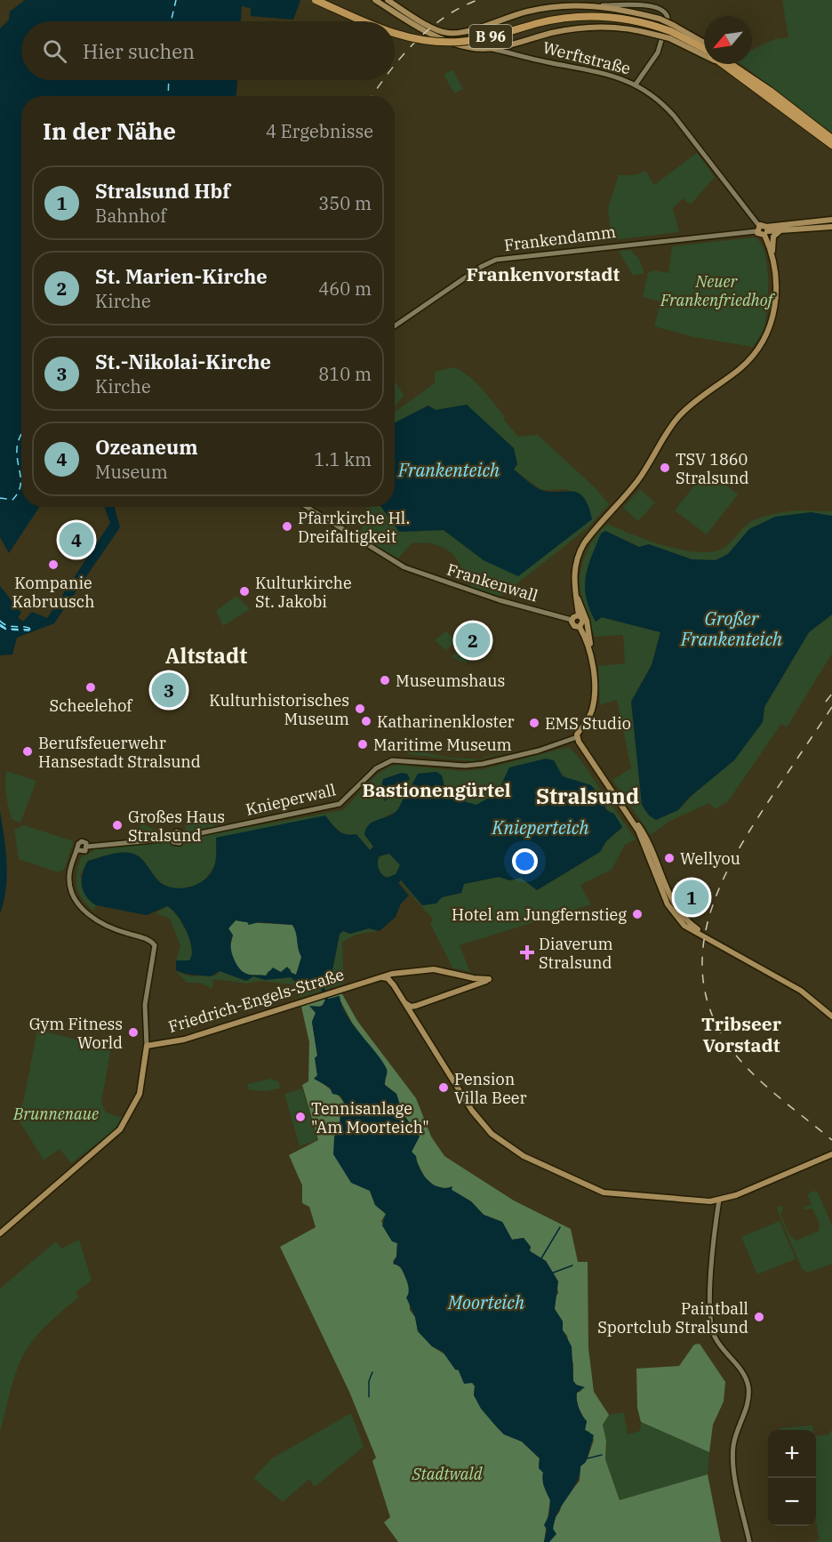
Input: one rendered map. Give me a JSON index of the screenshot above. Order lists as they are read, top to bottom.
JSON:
{
  "streets": {
    "highway": ["B 96"],
    "main road": ["Werftstraße", "Frankenwall", "Friedrich-Engels-Straße"],
    "street": ["Frankendamm", "Knieperwall"]
  },
  "crossings": [
    ["Werftstraße", "Frankendamm"],
    ["Frankenwall", "Knieperwall"]
  ],
  "districts": [
    "Frankenvorstadt",
    "Altstadt",
    "Bastionengürtel",
    "Stralsund",
    "Tribseer Vorstadt"
  ],
  "water": [
    "Frankenteich",
    "Großer Frankenteich",
    "Knieperteich",
    "Moorteich"
  ],
  "parks": ["Neuer Frankenfriedhof", "Brunnenaue", "Stadtwald"],
  "places": {
    "other": [
      "TSV 1860 Stralsund",
      "Pfarrkirche Hl. Dreifaltigkeit",
      "Kompanie Kabruusch",
      "Kulturkirche St. Jakobi",
      "Museumshaus",
      "Scheelehof",
      "Kulturhistorisches Museum",
      "Katharinenkloster",
      "EMS Studio",
      "Maritime Museum",
      "Berufsfeuerwehr Hansestadt Stralsund",
      "Großes Haus Stralsund",
      "Wellyou",
      "Hotel am Jungfernstieg",
      "Gym Fitness World",
      "Pension Villa Beer",
      "Tennisanlage \"Am Moorteich\"",
      "Paintball Sportclub Stralsund"
    ],
    "health": ["Diaverum Stralsund"]
  },
  "north": "bottom left",
  "page": {
    "search": "Hier suchen",
    "heading": ["In der Nähe", "4 Ergebnisse"],
    "list": [
      {
        "mark": "1",
        "name": "Stralsund Hbf",
        "note": "Bahnhof",
        "value": "350 m"
      },
      {
        "mark": "2",
        "name": "St. Marien-Kirche",
        "note": "Kirche",
        "value": "460 m"
      },
      {
        "mark": "3",
        "name": "St.-Nikolai-Kirche",
        "note": "Kirche",
        "value": "810 m"
      },
      {
        "mark": "4",
        "name": "Ozeaneum",
        "note": "Museum",
        "value": "1.1 km"
      }
    ],
    "pins": [
      "4",
      "2",
      "3",
      "1"
    ],
    "map_buttons": ["+", "−"]
  }
}
